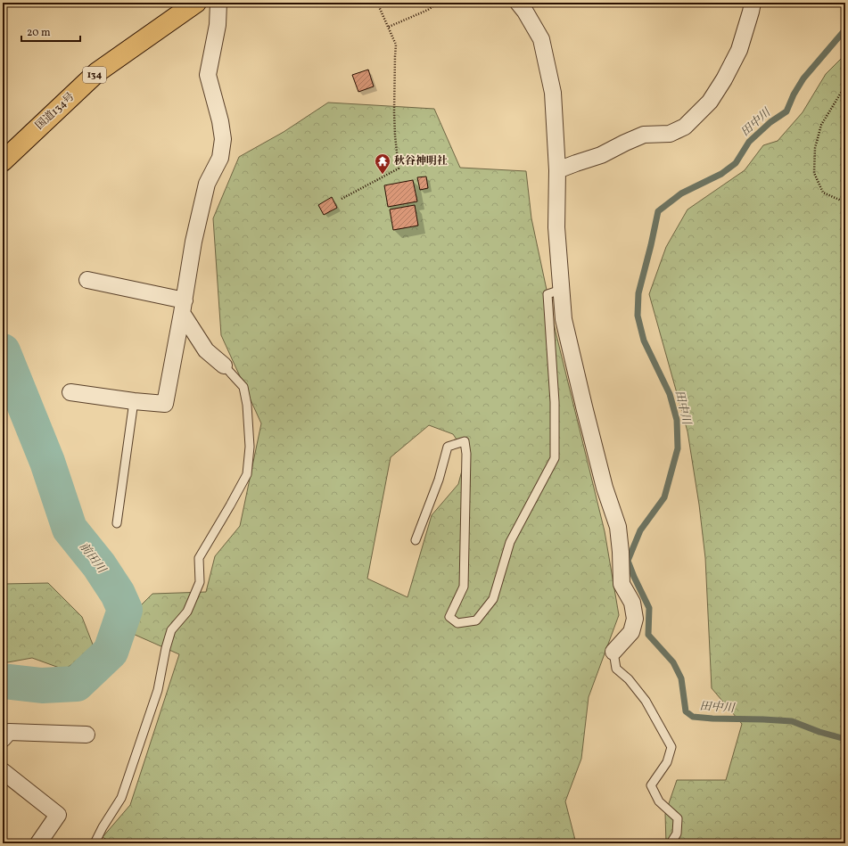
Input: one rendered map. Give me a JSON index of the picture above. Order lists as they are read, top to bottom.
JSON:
{
  "streets": {
    "highway": ["134", "国道134号"]
  },
  "water": ["田中川", "前田川"],
  "places": {
    "temple": ["秋谷神明社"]
  },
  "scale_bar": "20 m"
}
